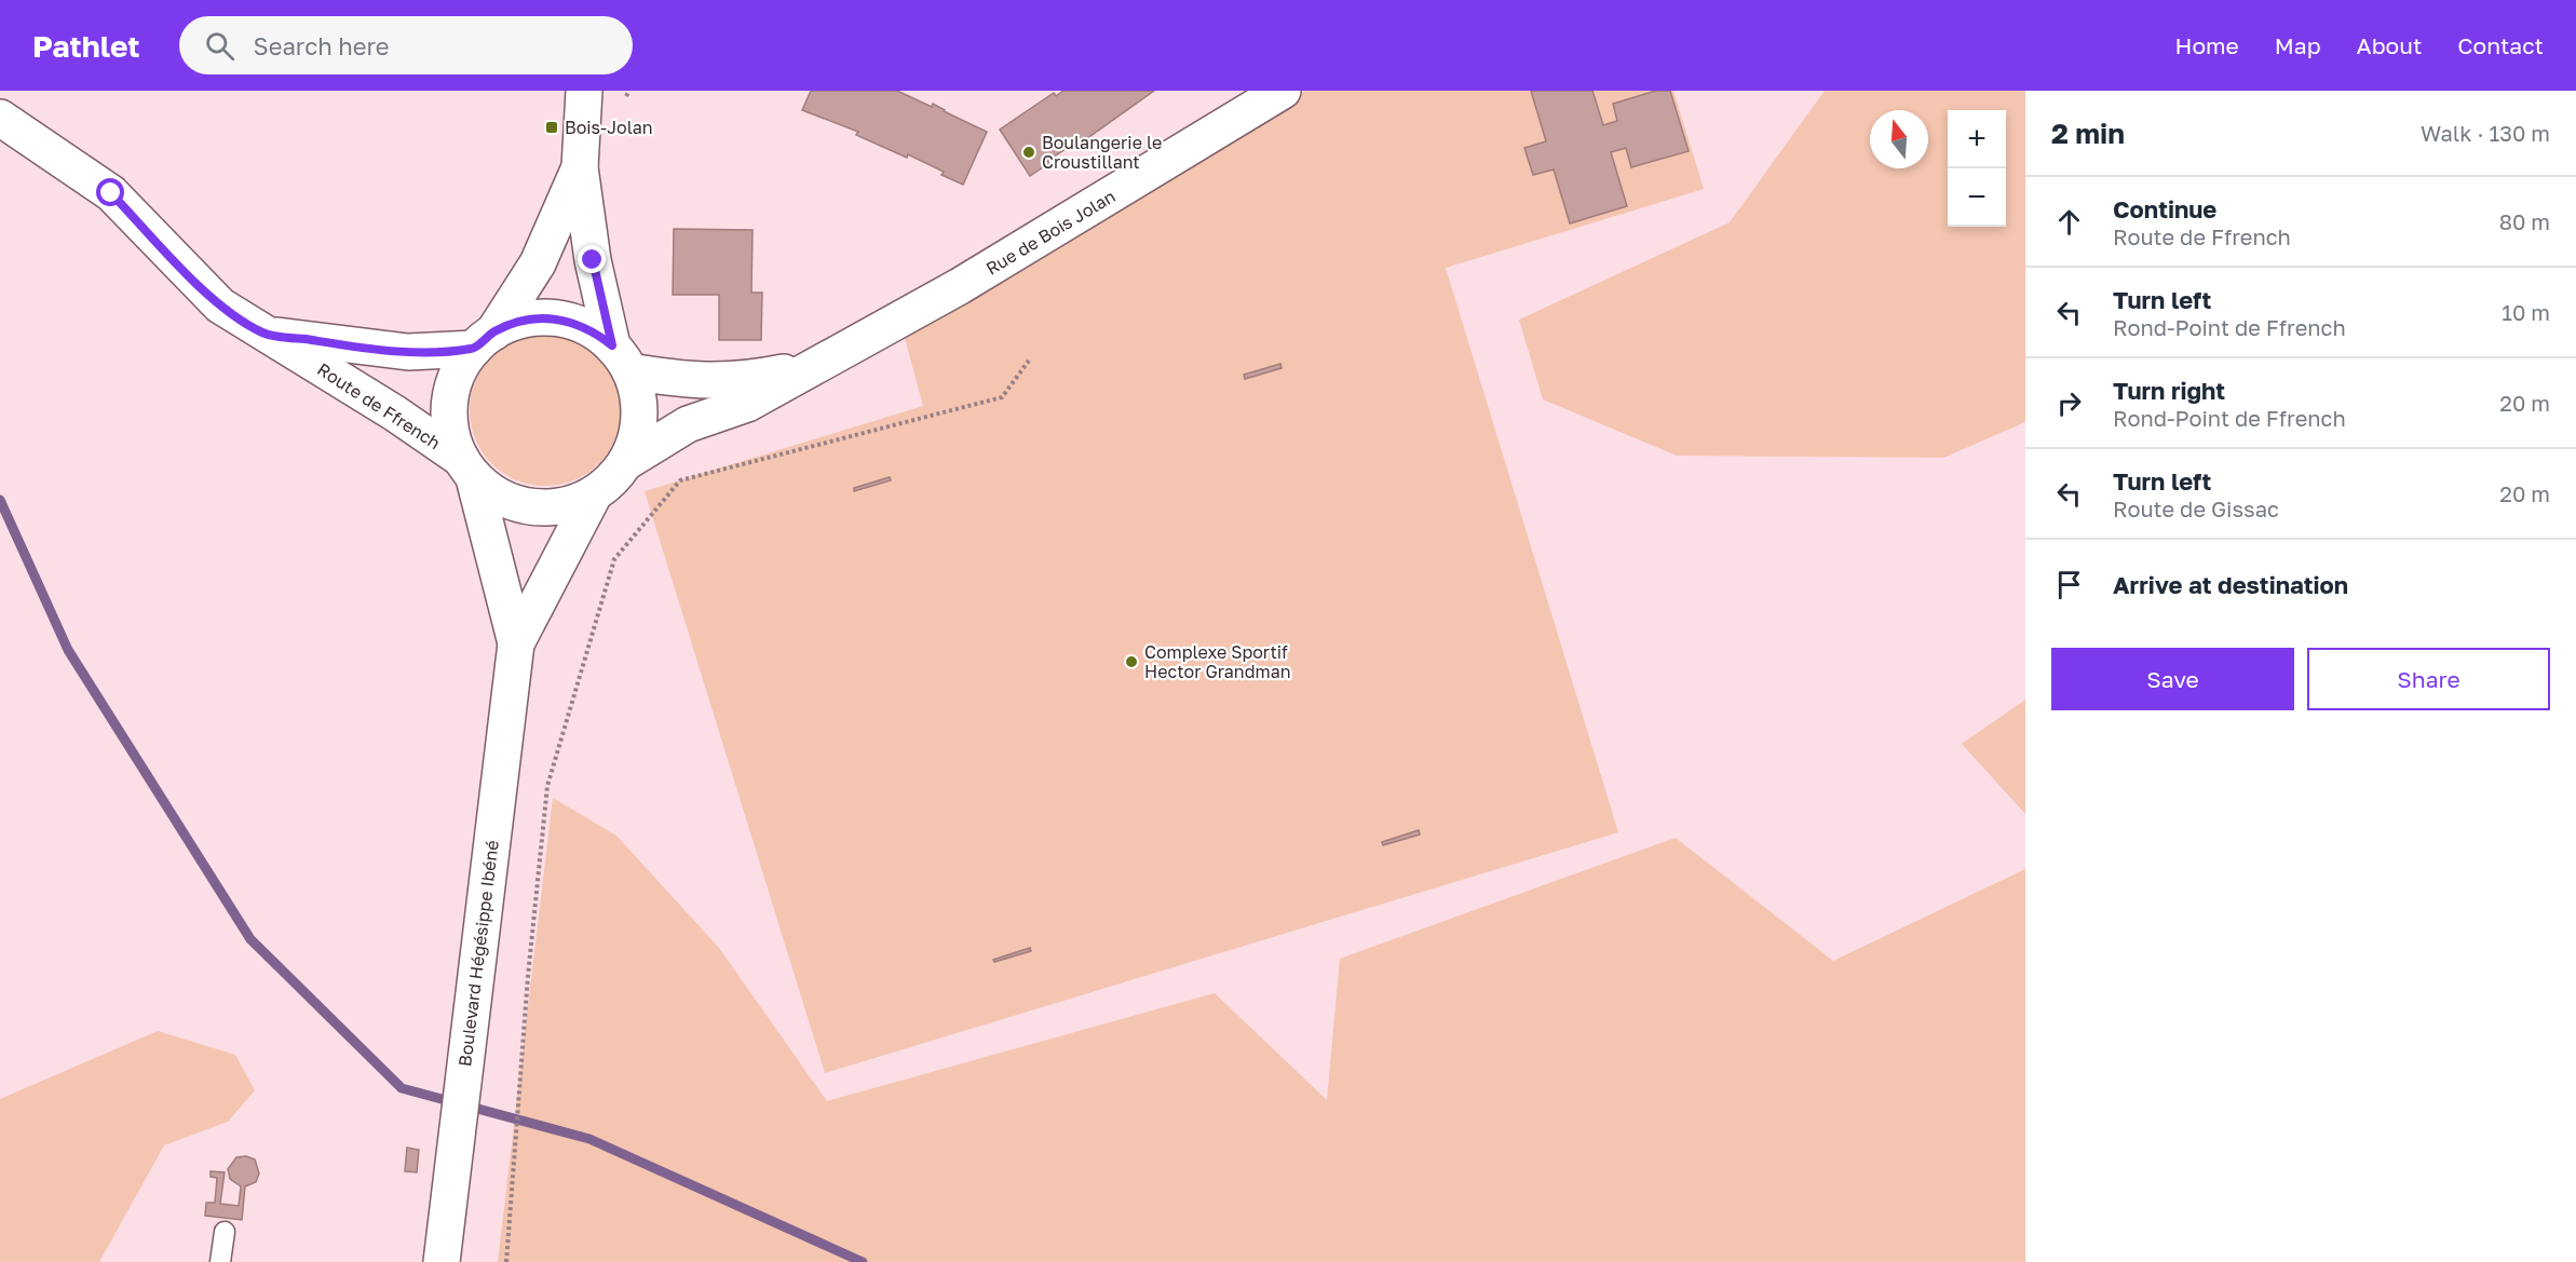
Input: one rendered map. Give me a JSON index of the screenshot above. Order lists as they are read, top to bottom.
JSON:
{
  "streets": {
    "main road": ["Rue de Bois Jolan", "Route de Ffrench", "Boulevard Hégésippe Ibéné"]
  },
  "crossings": [
    ["Rue de Bois Jolan", "Route de Ffrench"],
    ["Rue de Bois Jolan", "Boulevard Hégésippe Ibéné"],
    ["Route de Ffrench", "Boulevard Hégésippe Ibéné"]
  ],
  "places": {
    "transit": ["Bois-Jolan"],
    "other": ["Boulangerie le Croustillant", "Complexe Sportif Hector Grandman"]
  },
  "north": "top",
  "page": {
    "header": "Pathlet",
    "search": "Search here",
    "nav": [
      "Home",
      "Map",
      "About",
      "Contact"
    ],
    "heading": ["2 min", "Walk · 130 m"],
    "map_buttons": ["+", "−"],
    "list": [
      ["Continue", "Route de Ffrench", "80 m"],
      ["Turn left", "Rond-Point de Ffrench", "10 m"],
      ["Turn right", "Rond-Point de Ffrench", "20 m"],
      ["Turn left", "Route de Gissac", "20 m"],
      "Arrive at destination"
    ],
    "buttons": ["Save", "Share"]
  }
}
